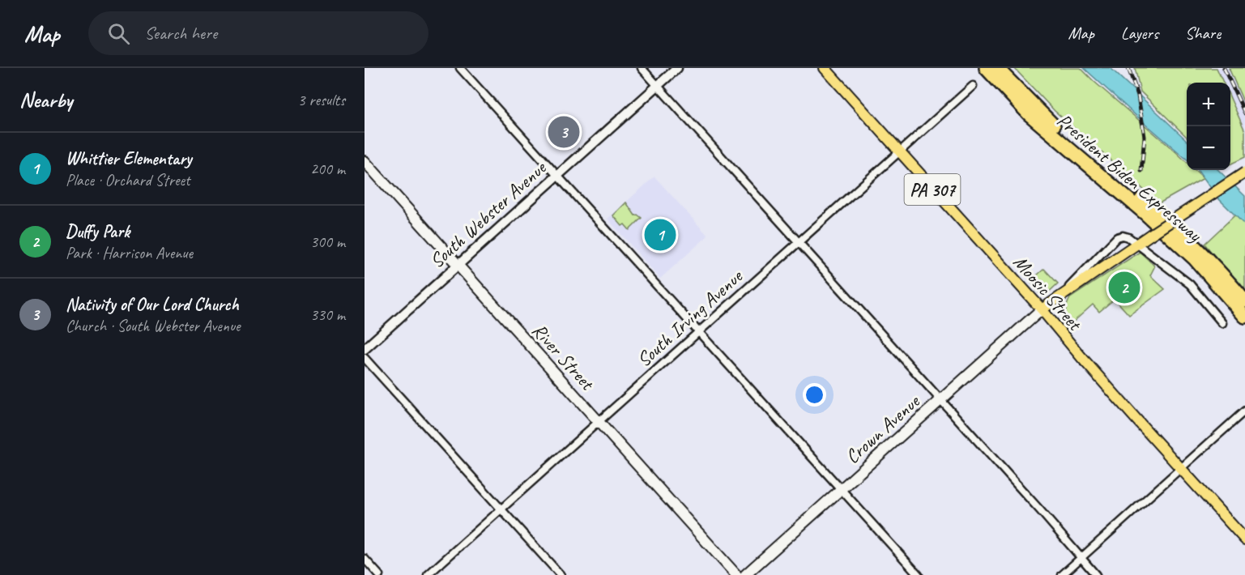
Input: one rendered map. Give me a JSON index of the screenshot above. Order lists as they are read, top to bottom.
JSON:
{
  "streets": {
    "highway": ["President Biden Expressway"],
    "main road": [
      "PA 307",
      "Moosic Street",
      "River Street",
      "Crown Avenue"
    ],
    "street": ["South Webster Avenue", "South Irving Avenue"]
  },
  "crossings": [
    ["South Webster Avenue", "River Street"],
    ["Moosic Street", "South Irving Avenue"],
    ["Moosic Street", "Crown Avenue"],
    ["South Irving Avenue", "River Street"]
  ],
  "page": {
    "header": "Map",
    "search": "Search here",
    "nav": ["Map", "Layers", "Share"],
    "heading": ["Nearby", "3 results"],
    "map_buttons": ["+", "−"],
    "pins": ["3", "1", "2"],
    "list": [
      {
        "mark": "1",
        "name": "Whittier Elementary",
        "note": "Place · Orchard Street",
        "value": "200 m"
      },
      {
        "mark": "2",
        "name": "Duffy Park",
        "note": "Park · Harrison Avenue",
        "value": "300 m"
      },
      {
        "mark": "3",
        "name": "Nativity of Our Lord Church",
        "note": "Church · South Webster Avenue",
        "value": "330 m"
      }
    ]
  }
}
